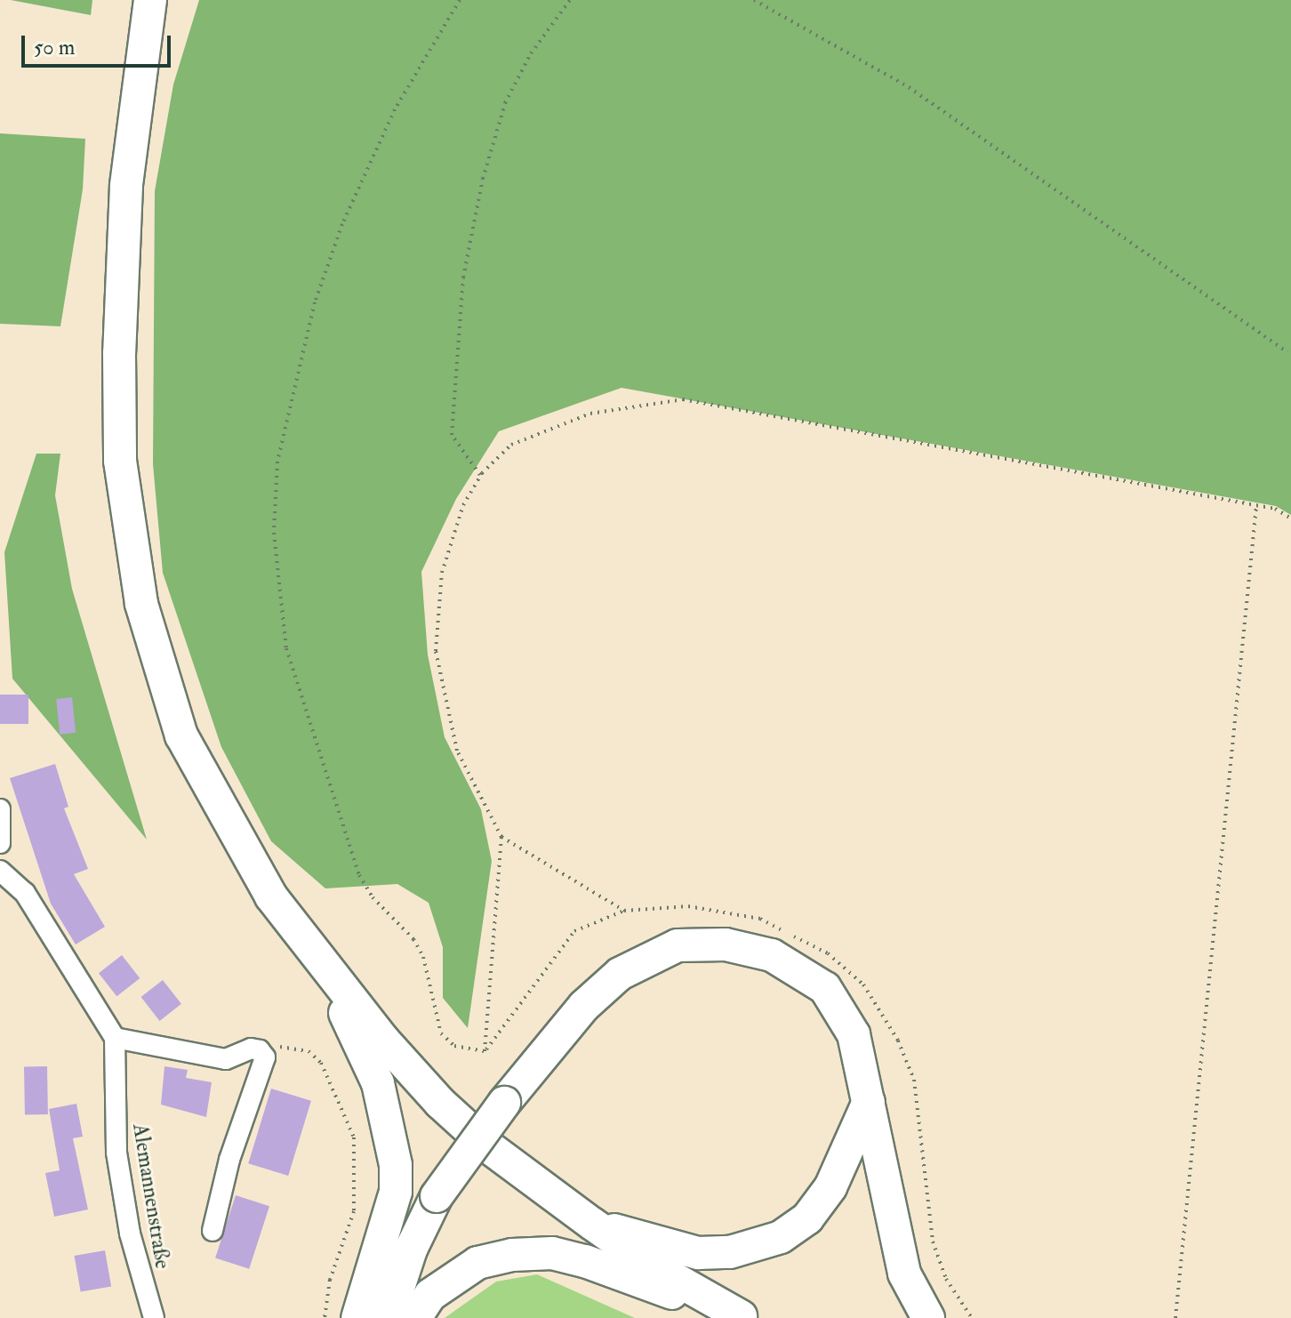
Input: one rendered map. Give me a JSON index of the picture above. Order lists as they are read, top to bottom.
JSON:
{
  "streets": {
    "street": ["Alemannenstraße"]
  },
  "scale_bar": "50 m"
}
